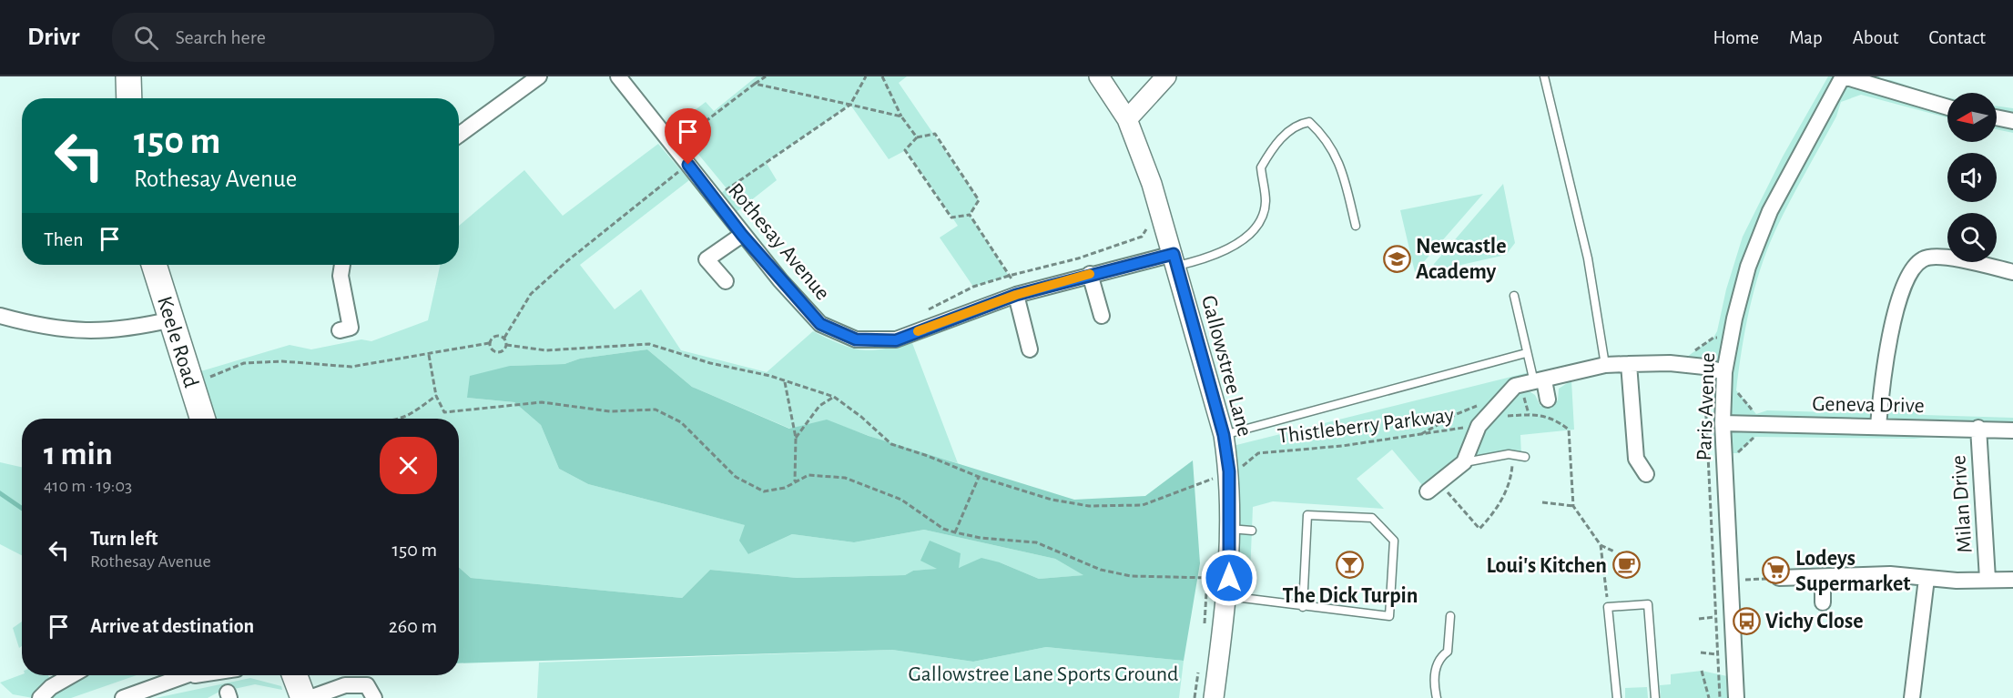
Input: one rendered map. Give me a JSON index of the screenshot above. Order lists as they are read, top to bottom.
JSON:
{
  "streets": {
    "main road": ["Keele Road"],
    "street": [
      "Rothesay Avenue",
      "Gallowstree Lane",
      "Geneva Drive",
      "Paris Avenue",
      "Milan Drive"
    ],
    "path": ["Thistleberry Parkway"]
  },
  "crossings": [
    ["Rothesay Avenue", "Gallowstree Lane"],
    ["Gallowstree Lane", "Thistleberry Parkway"],
    ["Geneva Drive", "Paris Avenue"],
    ["Geneva Drive", "Milan Drive"]
  ],
  "parks": ["Gallowstree Lane Sports Ground"],
  "places": {
    "school or university": ["Newcastle Academy"],
    "bar": ["The Dick Turpin"],
    "cafe": ["Loui's Kitchen"],
    "supermarket": ["Lodeys Supermarket"],
    "bus stop": ["Vichy Close"]
  },
  "north": "left",
  "page": {
    "header": "Drivr",
    "search": "Search here",
    "nav": [
      "Home",
      "Map",
      "About",
      "Contact"
    ],
    "turn": ["150 m", "Rothesay Avenue"],
    "then": "Then",
    "heading": ["1 min", "410 m · 19:03"],
    "list": [
      {
        "name": "Turn left",
        "note": "Rothesay Avenue",
        "value": "150 m"
      },
      {
        "name": "Arrive at destination",
        "value": "260 m"
      }
    ]
  }
}
